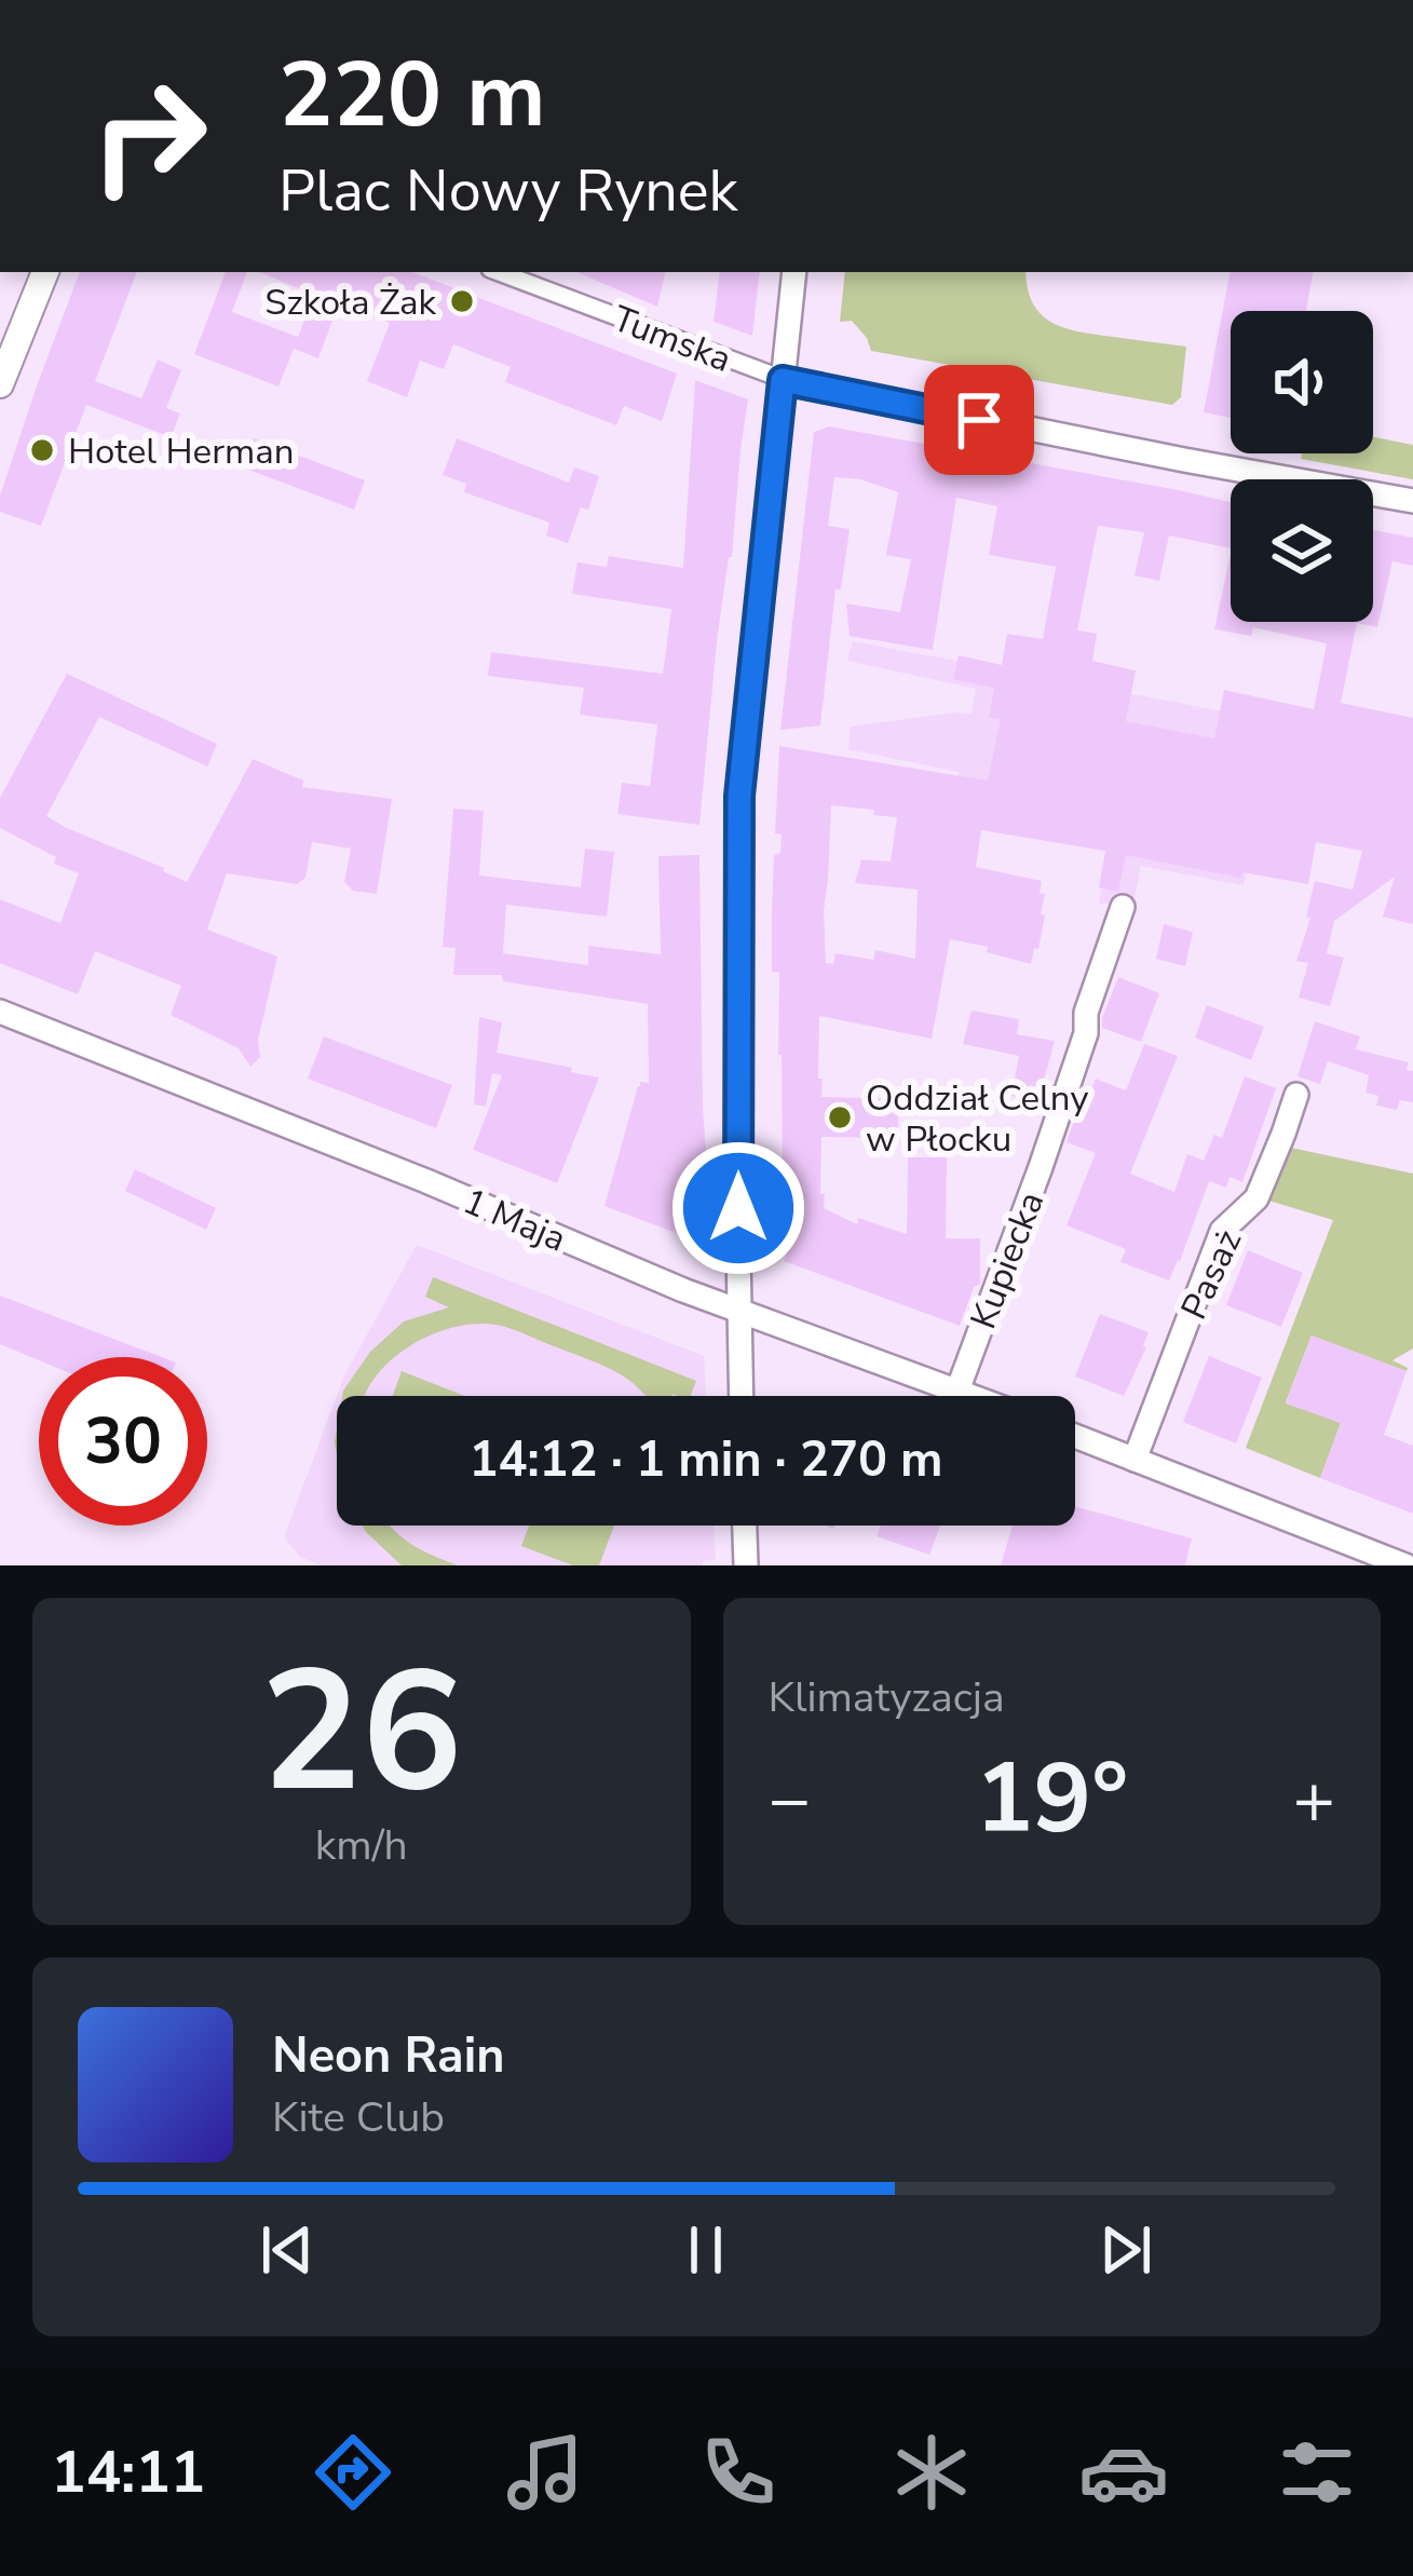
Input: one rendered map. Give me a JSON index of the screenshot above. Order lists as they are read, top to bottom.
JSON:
{
  "streets": {
    "street": [
      "Tumska",
      "1 Maja",
      "Kupiecka",
      "Pasaż"
    ]
  },
  "crossings": [
    ["1 Maja", "Kupiecka"]
  ],
  "places": ["Szkoła Żak", "Hotel Herman", "Oddział Celny w Płocku"],
  "page": {
    "turn": ["220 m", "Plac Nowy Rynek"],
    "limit": "30",
    "trip": "14:12 · 1 min · 270 m",
    "tile": [
      ["26", "km/h"],
      "Klimatyzacja"
    ],
    "heat": ["−", "19°", "+"],
    "song": ["Neon Rain", "Kite Club"],
    "tabs": "14:11"
  }
}
